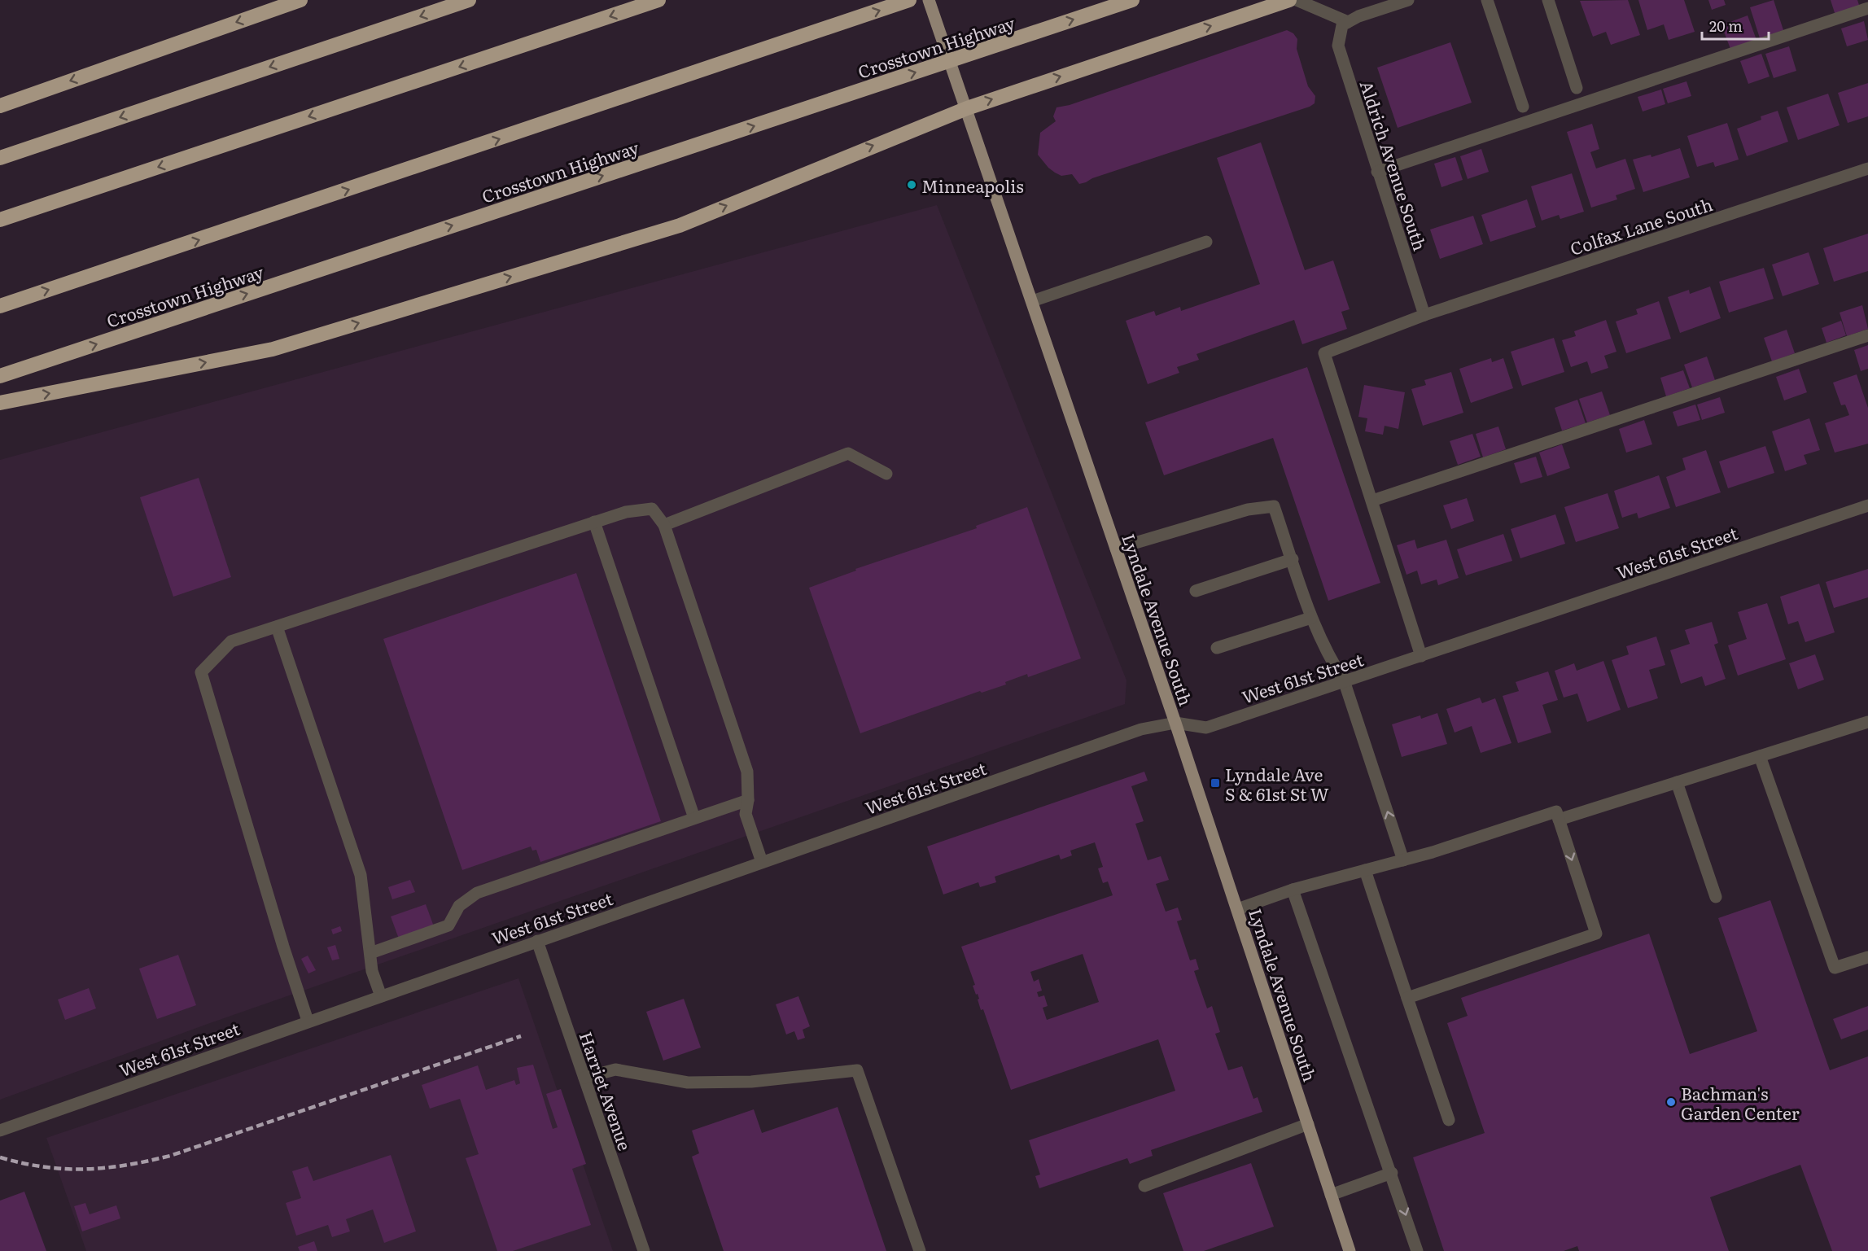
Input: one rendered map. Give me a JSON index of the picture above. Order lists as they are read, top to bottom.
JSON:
{
  "streets": {
    "highway": ["Crosstown Highway"],
    "main road": ["Lyndale Avenue South"],
    "street": [
      "Aldrich Avenue South",
      "Colfax Lane South",
      "West 61st Street",
      "Harriet Avenue"
    ]
  },
  "crossings": [
    ["Aldrich Avenue South", "Colfax Lane South"],
    ["West 61st Street", "Lyndale Avenue South"],
    ["West 61st Street", "Harriet Avenue"]
  ],
  "places": {
    "other": ["Minneapolis", "Bachman's Garden Center"],
    "transit": ["Lyndale Ave S & 61st St W"]
  },
  "scale_bar": "20 m"
}
